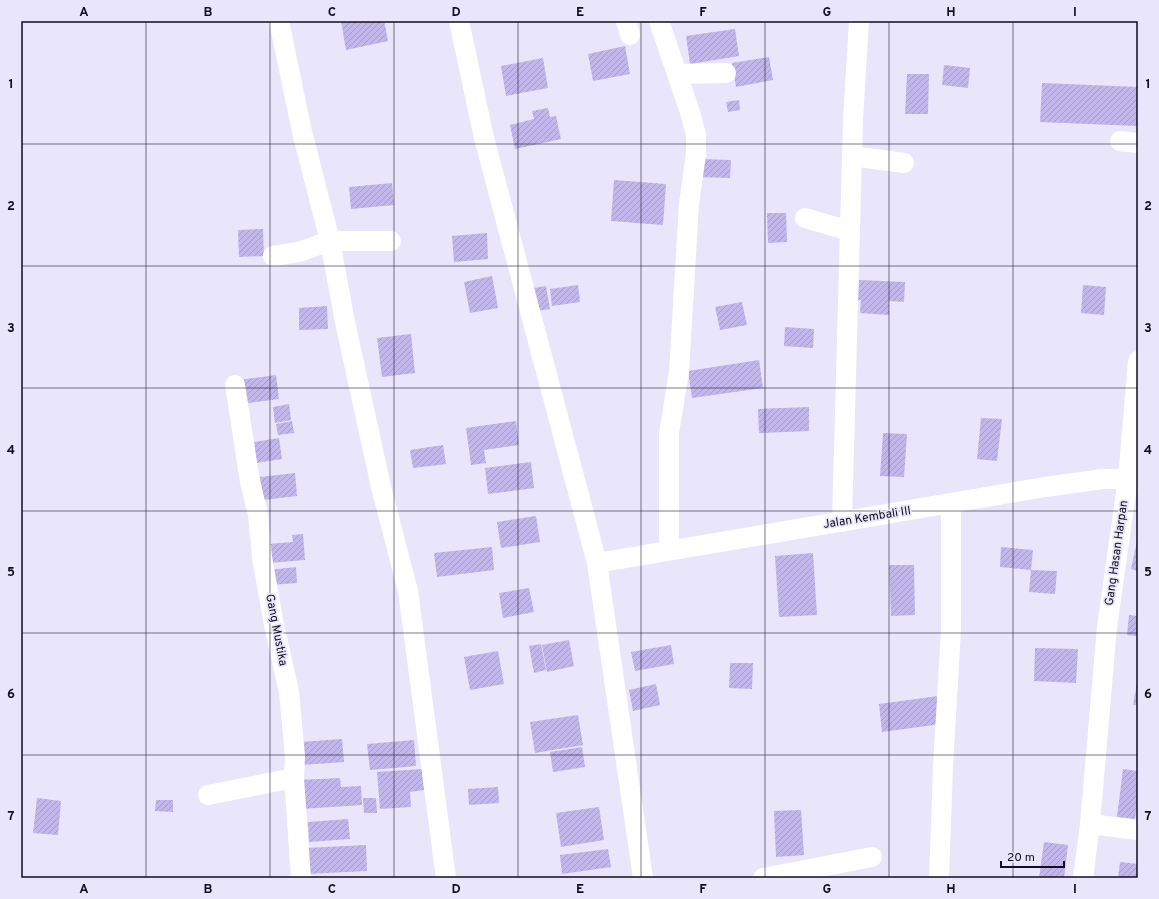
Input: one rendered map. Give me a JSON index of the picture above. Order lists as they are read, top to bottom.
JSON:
{
  "streets": {
    "street": ["Jalan Kembali III", "Gang Hasan Harpan", "Gang Mustika"]
  },
  "crossings": [
    ["Jalan Kembali III", "Gang Hasan Harpan"]
  ],
  "scale_bar": "20 m",
  "grid": {
    "columns": [
      "A",
      "B",
      "C",
      "D",
      "E",
      "F",
      "G",
      "H",
      "I"
    ],
    "rows": [
      "1",
      "2",
      "3",
      "4",
      "5",
      "6",
      "7"
    ]
  }
}
